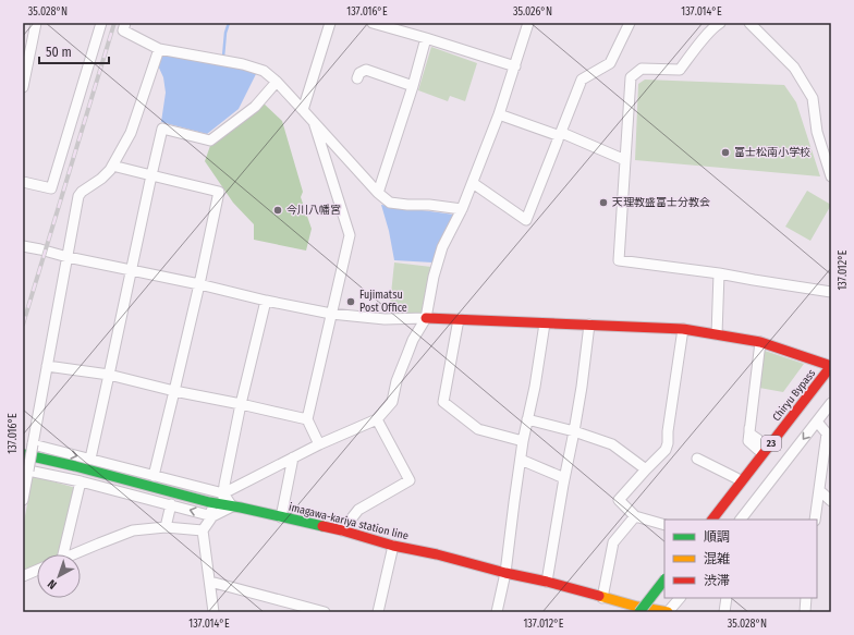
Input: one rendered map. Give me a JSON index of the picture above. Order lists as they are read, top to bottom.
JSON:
{
  "streets": {
    "main road": ["Chiryu Bypass", "23", "imagawa-kariya station line"]
  },
  "places": [
    "富士松南小学校",
    "天理教盛富士分教会",
    "今川八幡宮",
    "Fujimatsu Post Office"
  ],
  "legend": ["順調", "混雑", "渋滞"],
  "scale_bar": "50 m",
  "north": "bottom left",
  "coordinates": [
    "35.028°N",
    "137.016°E",
    "35.026°N",
    "137.014°E",
    "137.012°E"
  ]
}
